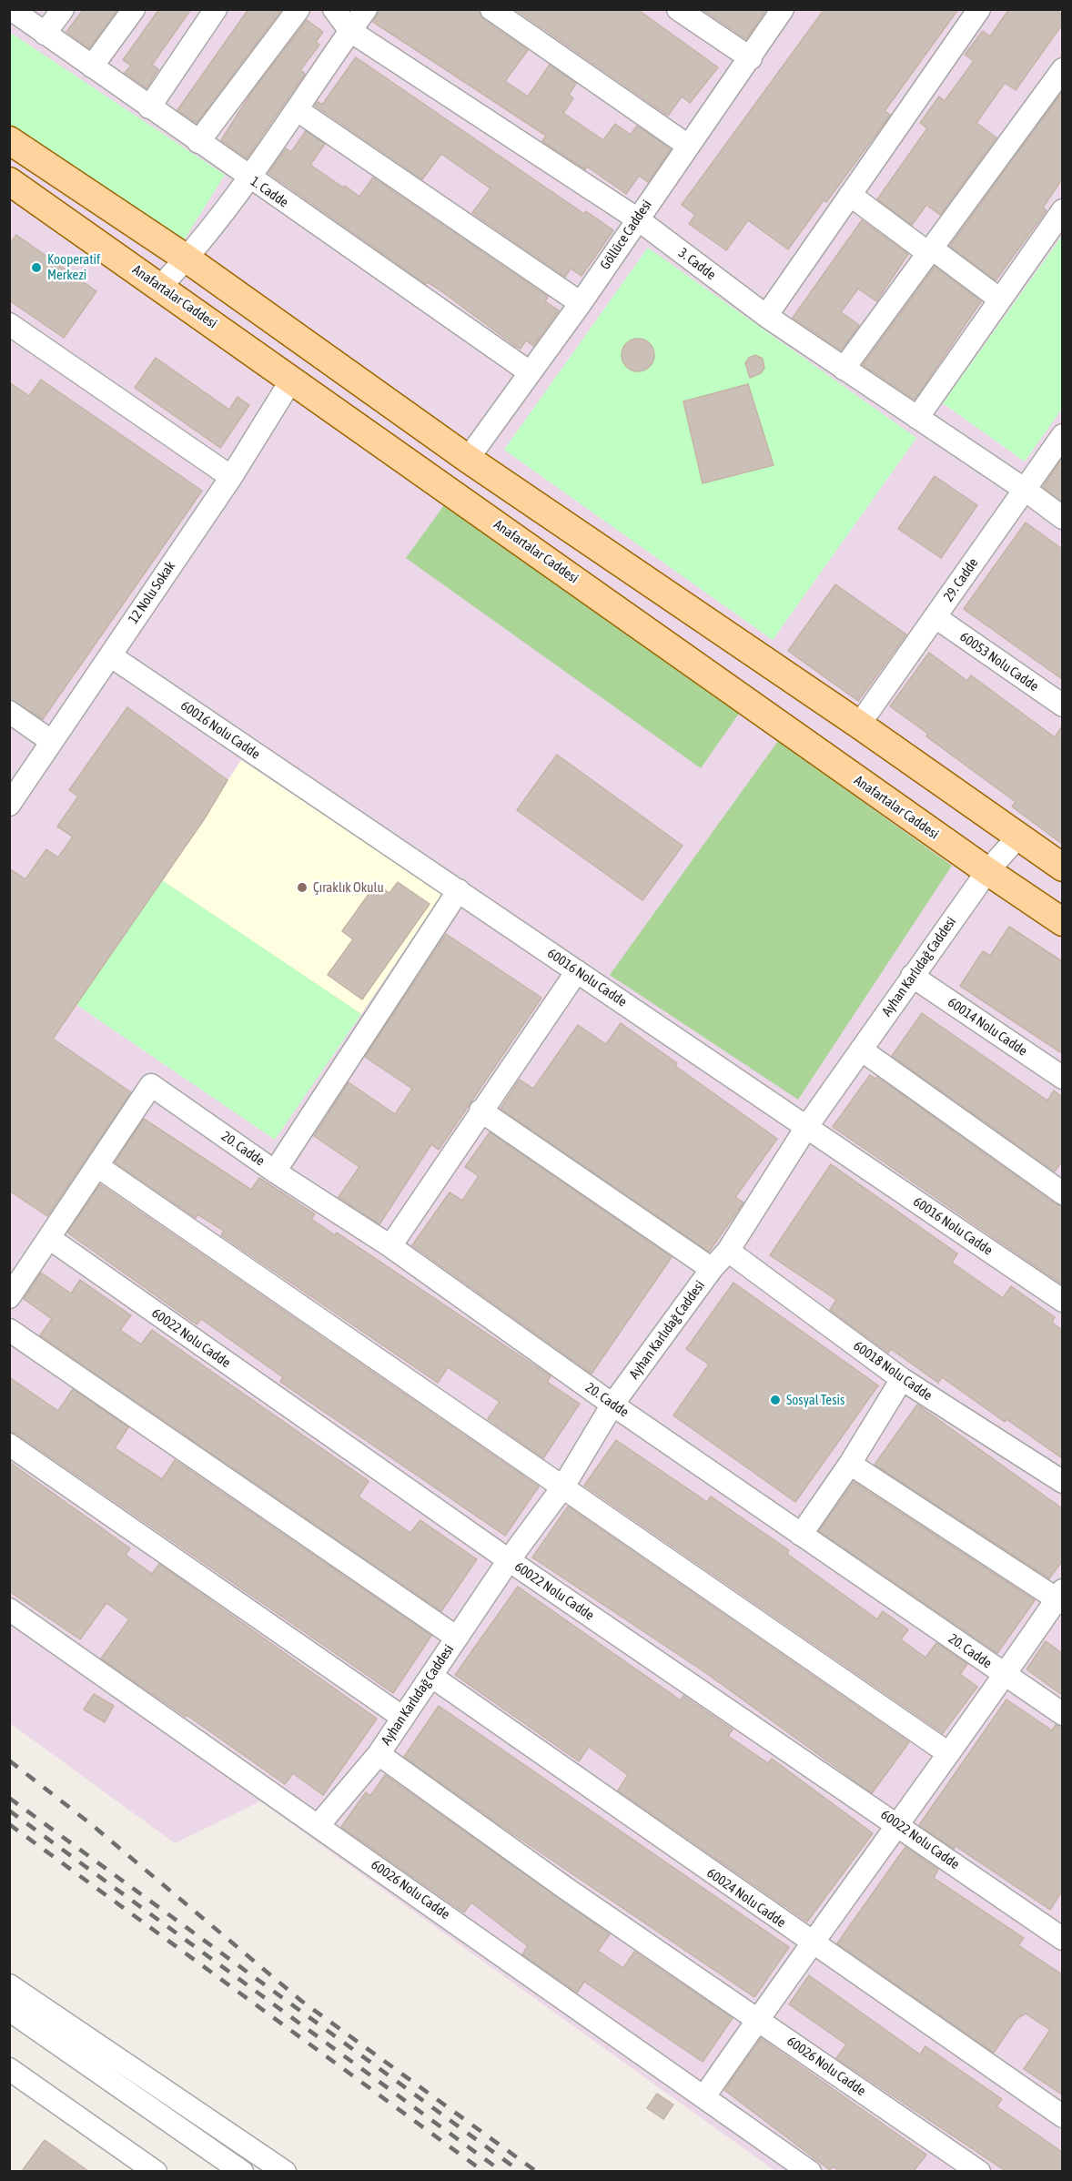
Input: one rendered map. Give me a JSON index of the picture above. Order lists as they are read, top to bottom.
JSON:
{
  "streets": {
    "main road": ["Anafartalar Caddesi"],
    "street": [
      "1. Cadde",
      "Göllüce Caddesi",
      "3. Cadde",
      "29. Cadde",
      "12 Nolu Sokak",
      "60053 Nolu Cadde",
      "60016 Nolu Cadde",
      "Ayhan Karlıdağ Caddesi",
      "60014 Nolu Cadde",
      "20. Cadde",
      "60022 Nolu Cadde",
      "60018 Nolu Cadde",
      "60026 Nolu Cadde",
      "60024 Nolu Cadde"
    ]
  },
  "crossings": [
    ["1. Cadde", "Göllüce Caddesi"],
    ["Göllüce Caddesi", "3. Cadde"],
    ["3. Cadde", "29. Cadde"],
    ["Anafartalar Caddesi", "12 Nolu Sokak"],
    ["Anafartalar Caddesi", "Ayhan Karlıdağ Caddesi"],
    ["29. Cadde", "60053 Nolu Cadde"],
    ["12 Nolu Sokak", "60016 Nolu Cadde"],
    ["60016 Nolu Cadde", "Ayhan Karlıdağ Caddesi"],
    ["Ayhan Karlıdağ Caddesi", "60014 Nolu Cadde"],
    ["Ayhan Karlıdağ Caddesi", "20. Cadde"],
    ["Ayhan Karlıdağ Caddesi", "60022 Nolu Cadde"],
    ["Ayhan Karlıdağ Caddesi", "60018 Nolu Cadde"],
    ["Ayhan Karlıdağ Caddesi", "60026 Nolu Cadde"],
    ["Ayhan Karlıdağ Caddesi", "60024 Nolu Cadde"]
  ],
  "places": ["Kooperatif Merkezi", "Çıraklık Okulu", "Sosyal Tesis"]
}
